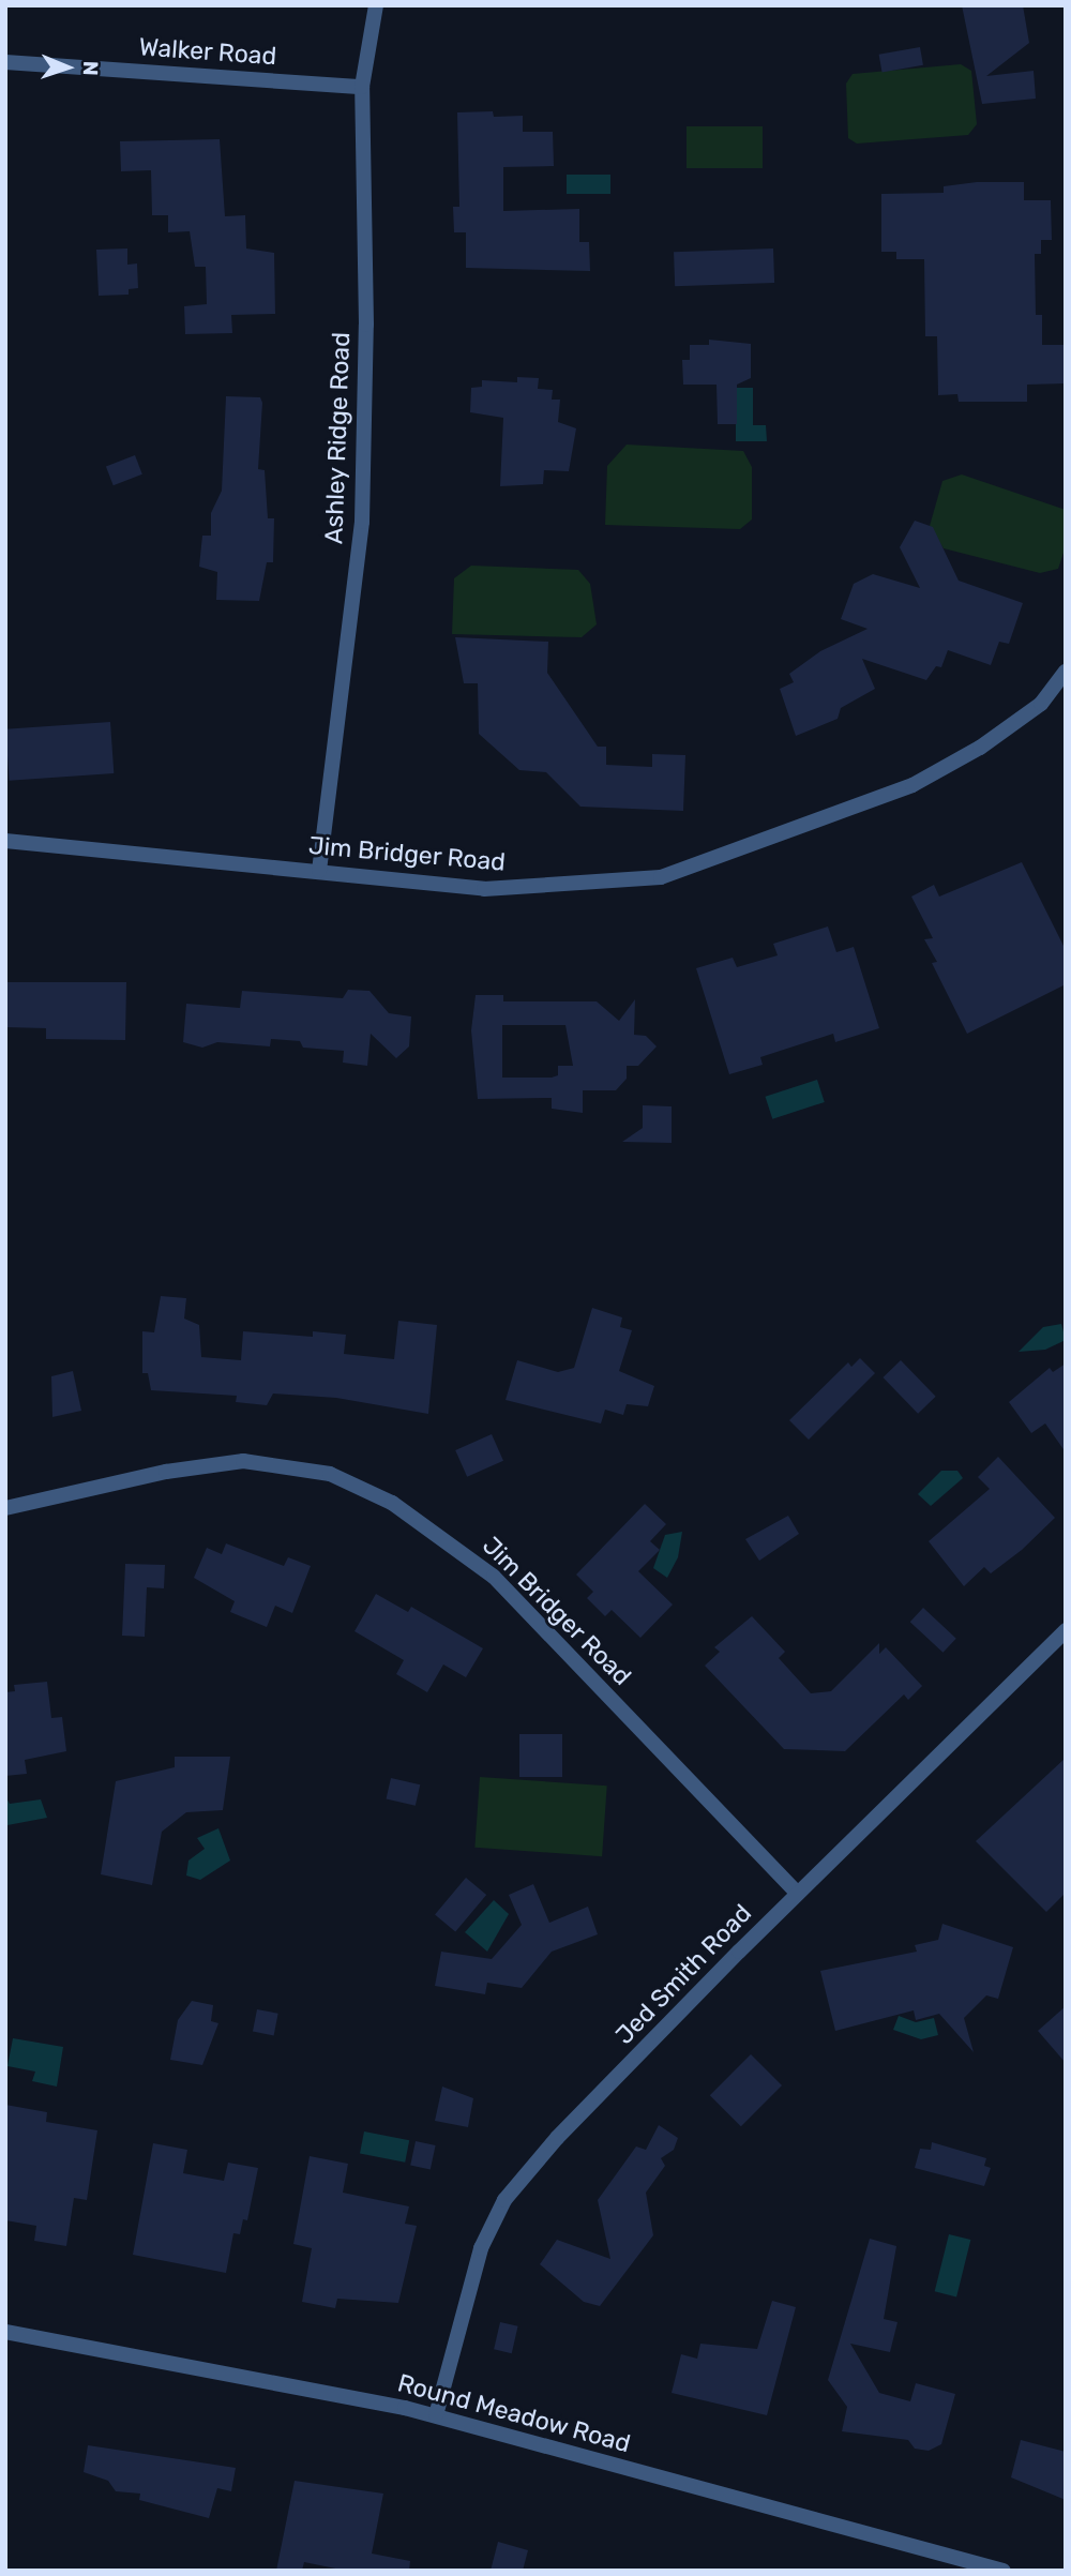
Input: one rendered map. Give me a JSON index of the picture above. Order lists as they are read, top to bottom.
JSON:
{
  "streets": {
    "street": [
      "Walker Road",
      "Ashley Ridge Road",
      "Jim Bridger Road",
      "Jed Smith Road",
      "Round Meadow Road"
    ]
  },
  "crossings": [
    ["Walker Road", "Ashley Ridge Road"],
    ["Ashley Ridge Road", "Jim Bridger Road"],
    ["Jim Bridger Road", "Jed Smith Road"],
    ["Jed Smith Road", "Round Meadow Road"]
  ],
  "north": "right"
}
